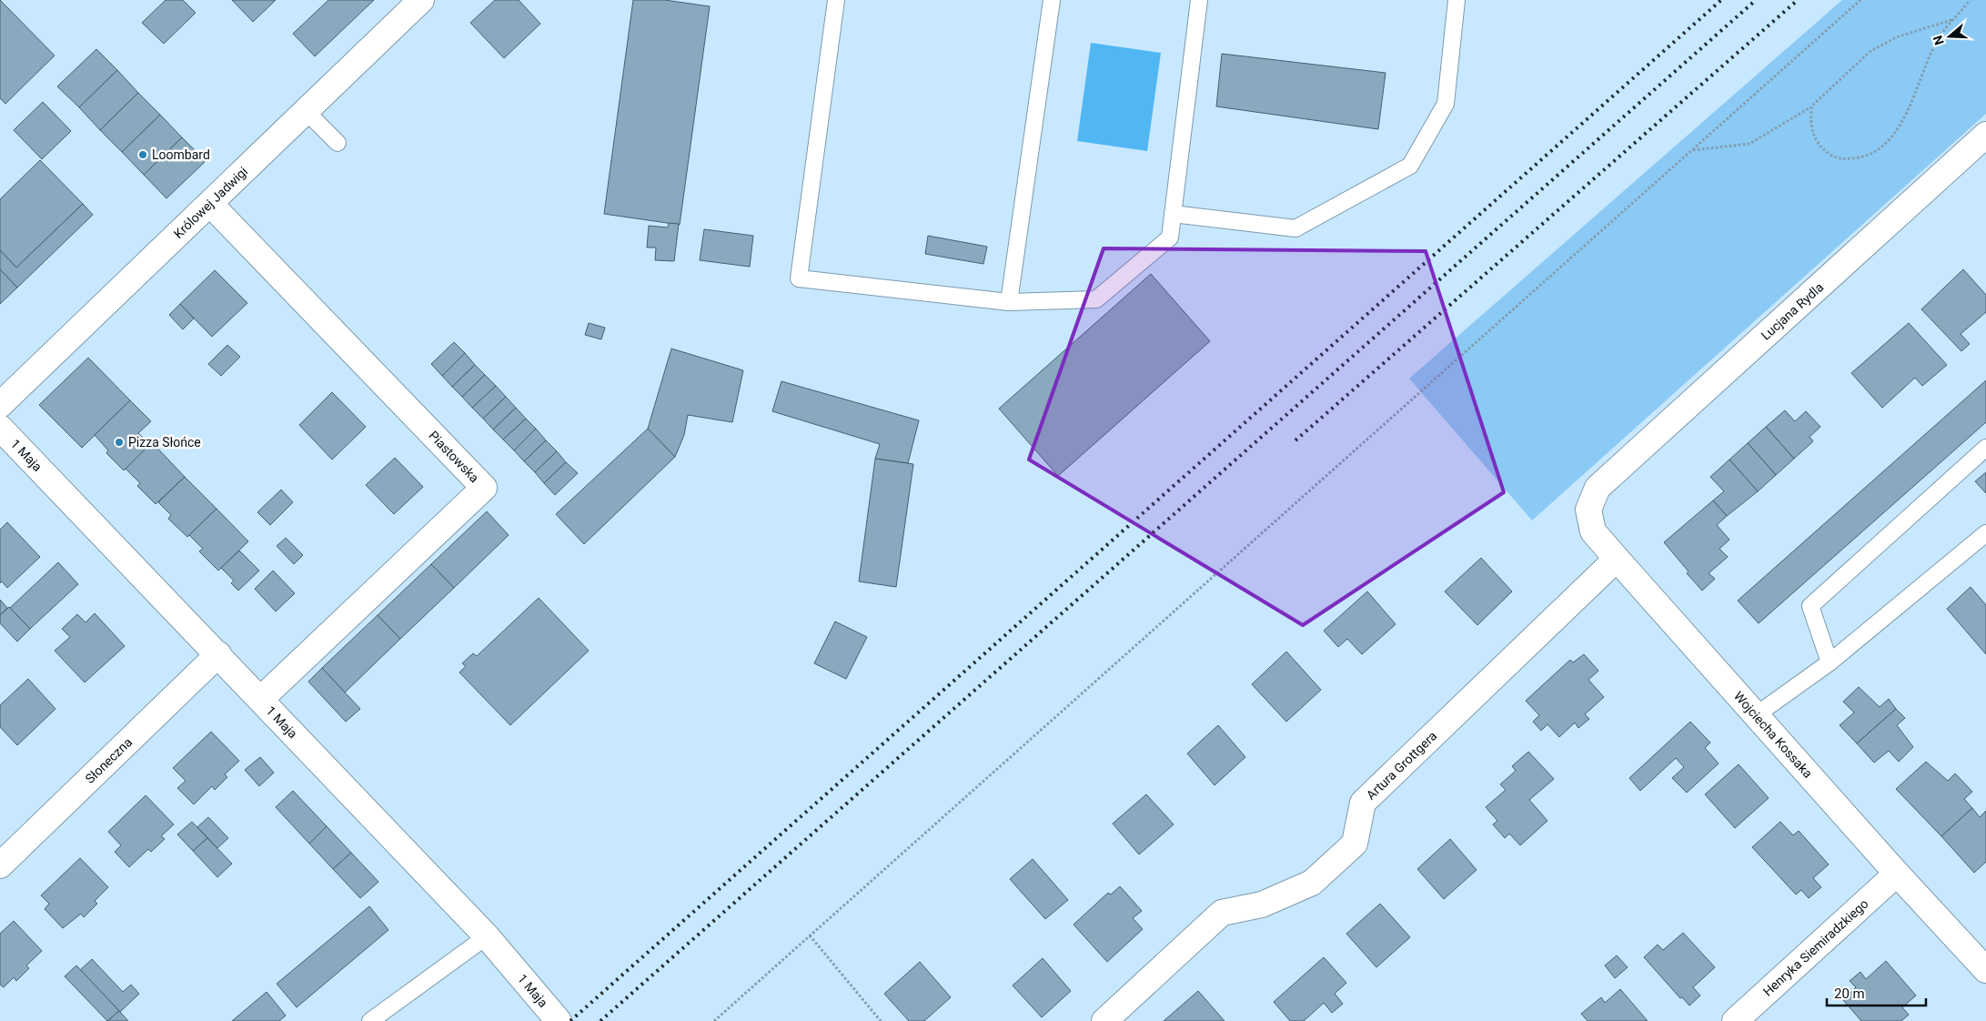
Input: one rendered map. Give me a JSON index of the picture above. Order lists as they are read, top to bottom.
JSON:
{
  "streets": {
    "street": [
      "Królowej Jadwigi",
      "Lucjana Rydla",
      "1 Maja",
      "Piastowska",
      "Wojciecha Kossaka",
      "Słoneczna",
      "Artura Grottgera",
      "Henryka Siemiradzkiego"
    ]
  },
  "crossings": [
    ["Królowej Jadwigi", "Piastowska"],
    ["Lucjana Rydla", "Wojciecha Kossaka"],
    ["1 Maja", "Piastowska"],
    ["1 Maja", "Słoneczna"],
    ["Wojciecha Kossaka", "Artura Grottgera"],
    ["Wojciecha Kossaka", "Henryka Siemiradzkiego"]
  ],
  "places": ["Loombard", "Pizza Słońce"],
  "scale_bar": "20 m",
  "north": "left"
}
